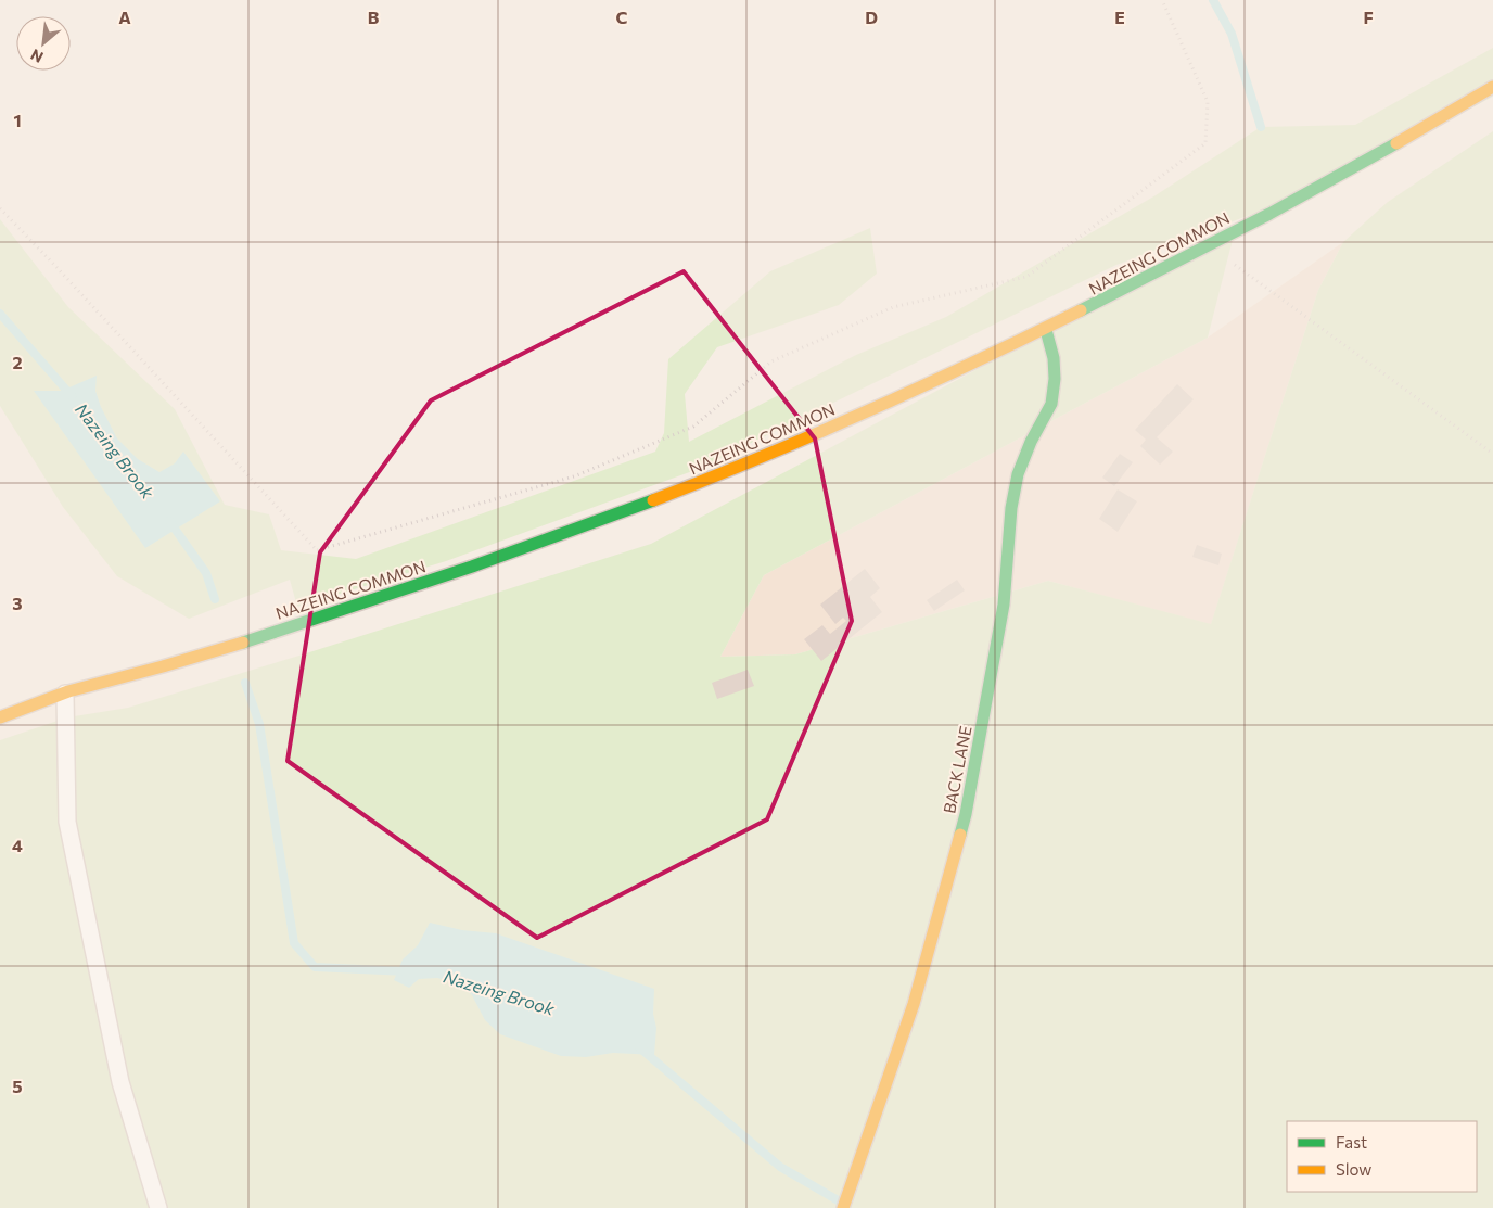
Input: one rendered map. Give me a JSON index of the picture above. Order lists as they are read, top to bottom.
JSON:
{
  "streets": {
    "street": ["NAZEING COMMON", "BACK LANE"]
  },
  "crossings": [
    ["NAZEING COMMON", "BACK LANE"]
  ],
  "water": ["Nazeing Brook"],
  "legend": ["Fast", "Slow"],
  "north": "bottom left",
  "grid": {
    "columns": [
      "A",
      "B",
      "C",
      "D",
      "E",
      "F"
    ],
    "rows": [
      "1",
      "2",
      "3",
      "4",
      "5"
    ]
  }
}
